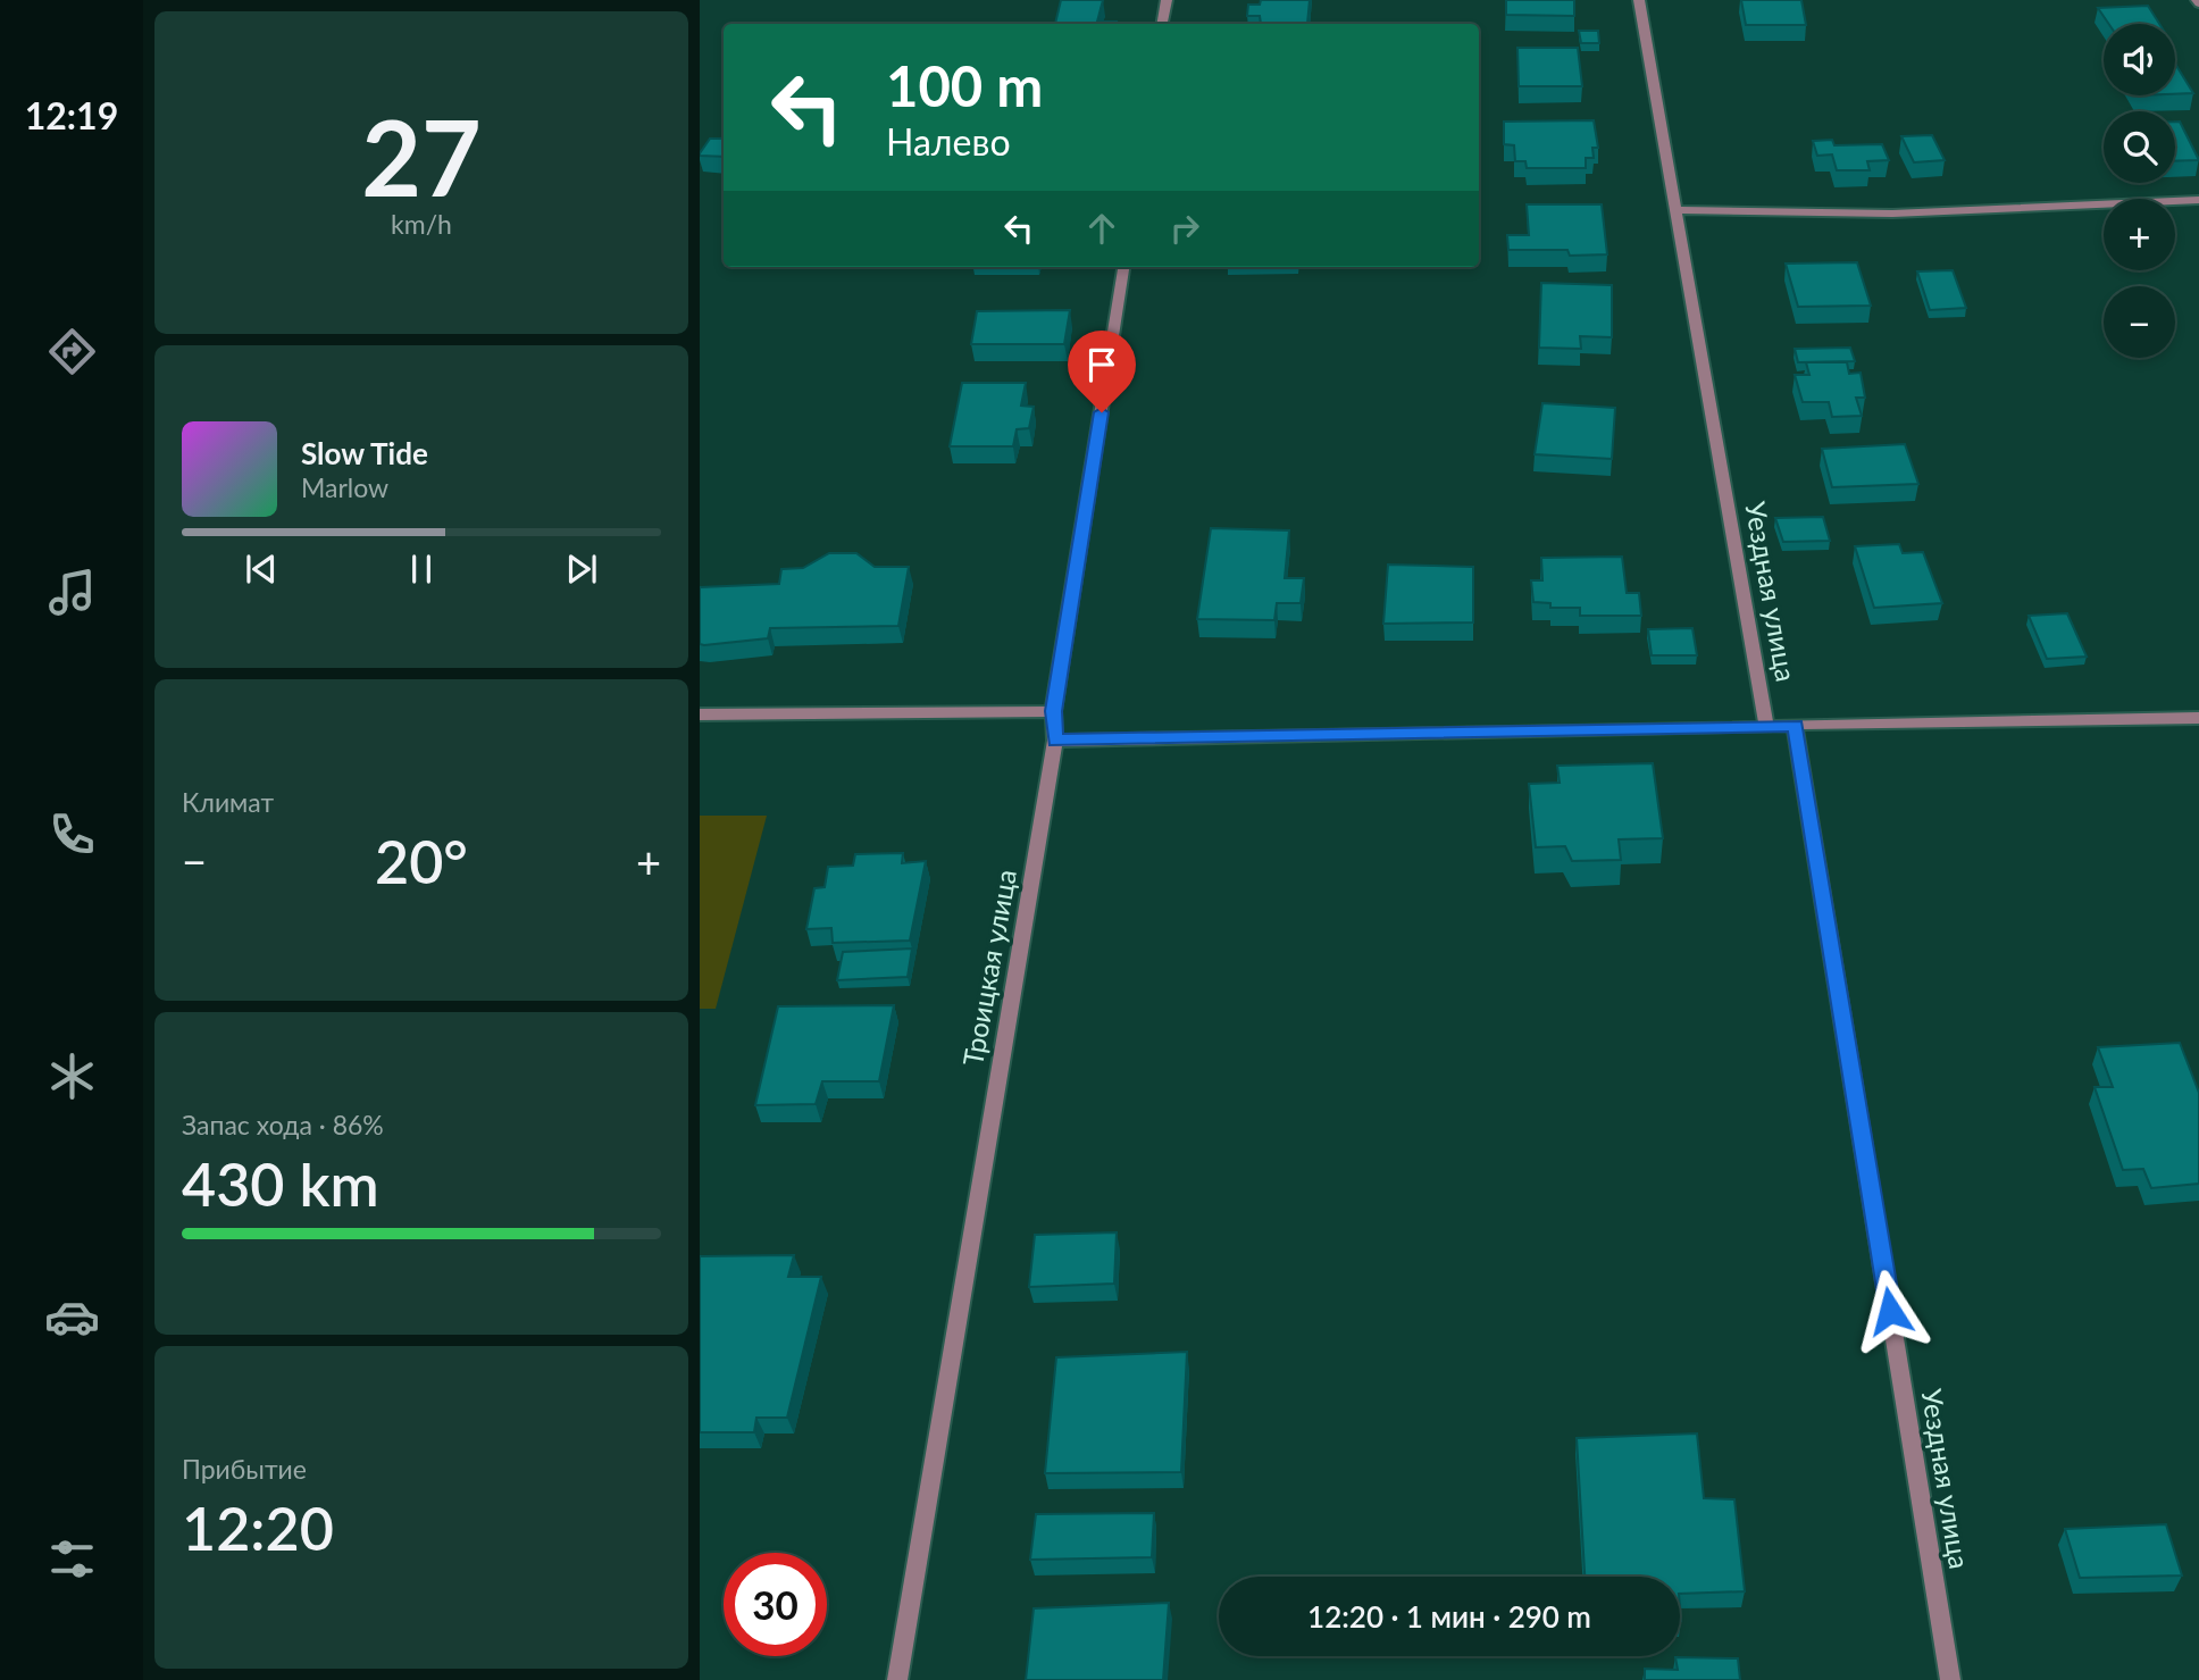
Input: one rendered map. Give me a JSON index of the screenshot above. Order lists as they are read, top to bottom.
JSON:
{
  "streets": {
    "street": ["Уездная улица", "Троицкая улица"]
  },
  "page": {
    "tabs": "12:19",
    "tile": [
      ["27", "km/h"],
      "Климат",
      ["Запас хода · 86%", "430 km"],
      ["Прибытие", "12:20"]
    ],
    "map_buttons": ["+", "−"],
    "turn": ["100 m", "Налево"],
    "song": ["Slow Tide", "Marlow"],
    "heat": ["−", "20°", "+"],
    "limit": "30",
    "trip": "12:20 · 1 мин · 290 m"
  }
}
